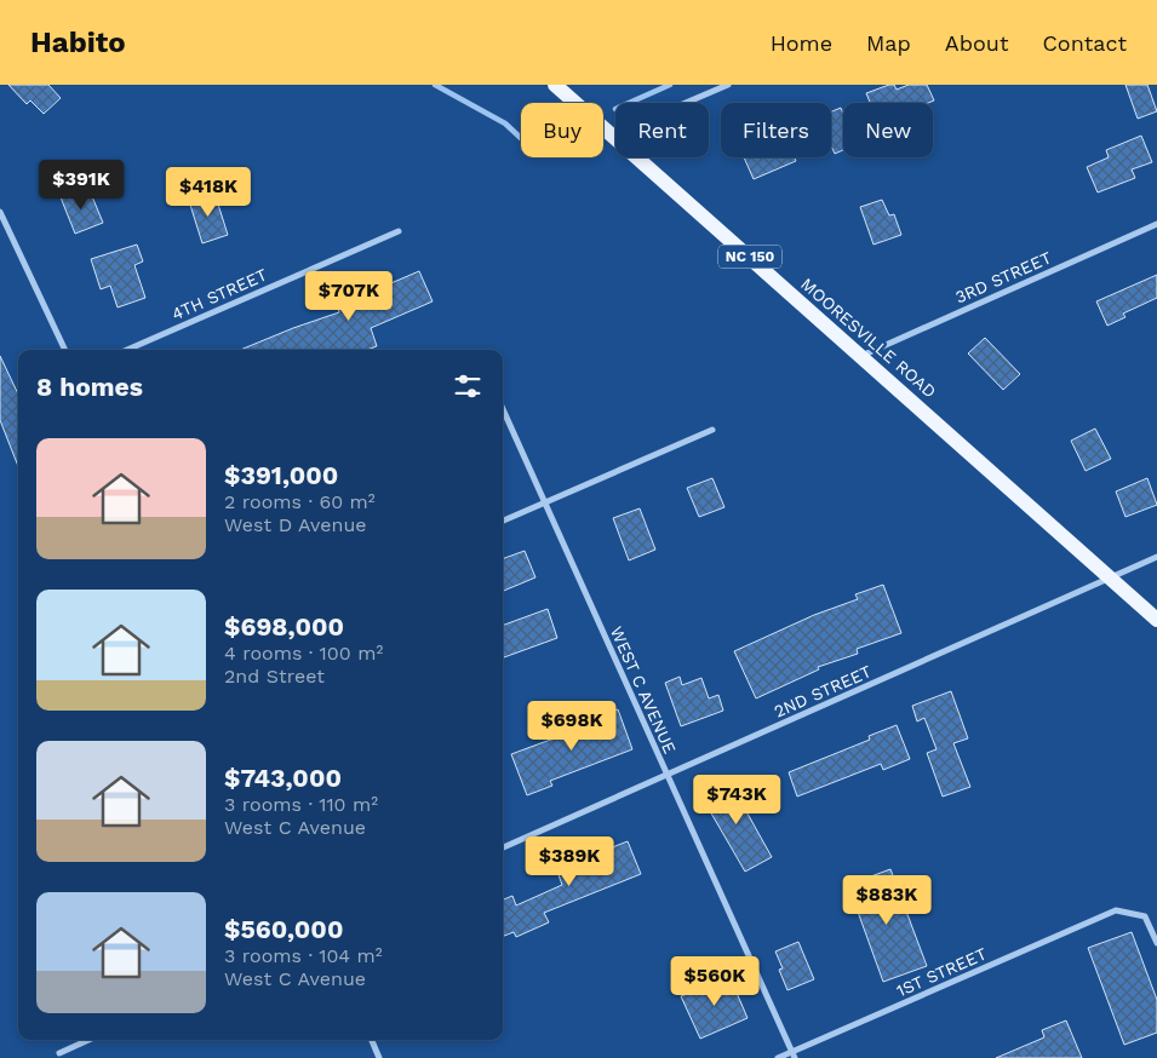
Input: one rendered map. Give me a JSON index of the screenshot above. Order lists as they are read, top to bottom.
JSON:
{
  "streets": {
    "main road": ["NC 150", "MOORESVILLE ROAD"],
    "street": [
      "3RD STREET",
      "4TH STREET",
      "WEST C AVENUE",
      "2ND STREET",
      "1ST STREET"
    ]
  },
  "crossings": [
    ["3RD STREET", "MOORESVILLE ROAD"],
    ["MOORESVILLE ROAD", "2ND STREET"],
    ["WEST C AVENUE", "2ND STREET"],
    ["WEST C AVENUE", "1ST STREET"]
  ],
  "page": {
    "header": "Habito",
    "nav": [
      "Home",
      "Map",
      "About",
      "Contact"
    ],
    "chip": [
      "Buy",
      "Rent",
      "Filters",
      "New"
    ],
    "price": [
      "$391K",
      "$418K",
      "$707K",
      "$698K",
      "$743K",
      "$389K",
      "$883K",
      "$560K"
    ],
    "heading": "8 homes",
    "list": [
      {
        "name": "$391,000",
        "note": "2 rooms · 60 m² · West D Avenue"
      },
      {
        "name": "$698,000",
        "note": "4 rooms · 100 m² · 2nd Street"
      },
      {
        "name": "$743,000",
        "note": "3 rooms · 110 m² · West C Avenue"
      },
      {
        "name": "$560,000",
        "note": "3 rooms · 104 m² · West C Avenue"
      }
    ]
  }
}
